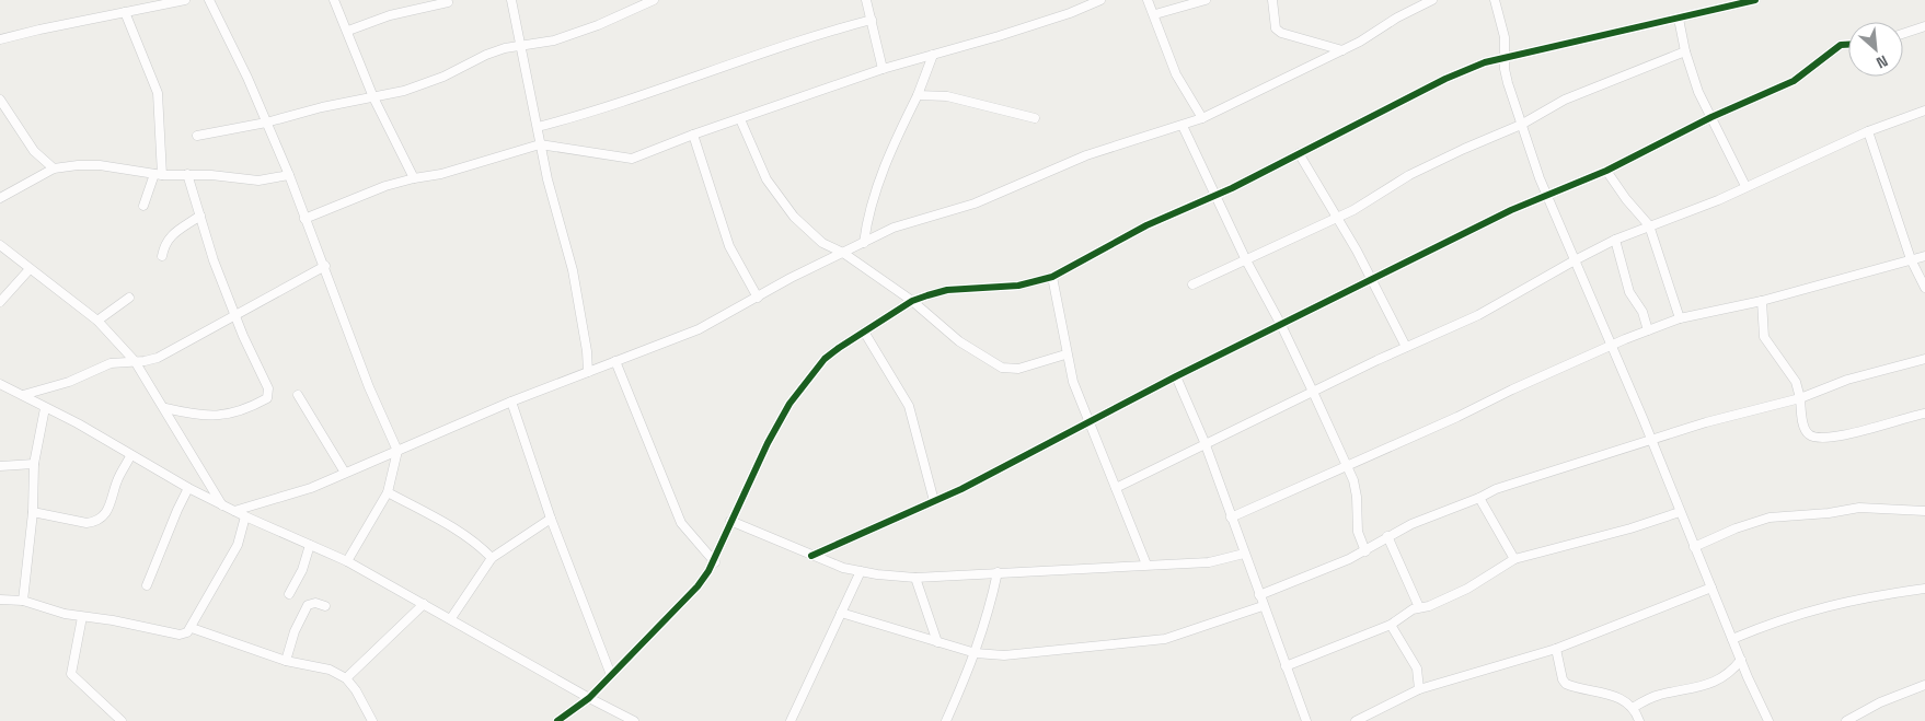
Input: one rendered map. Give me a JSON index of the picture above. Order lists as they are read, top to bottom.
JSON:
{
  "north": "bottom right"
}
